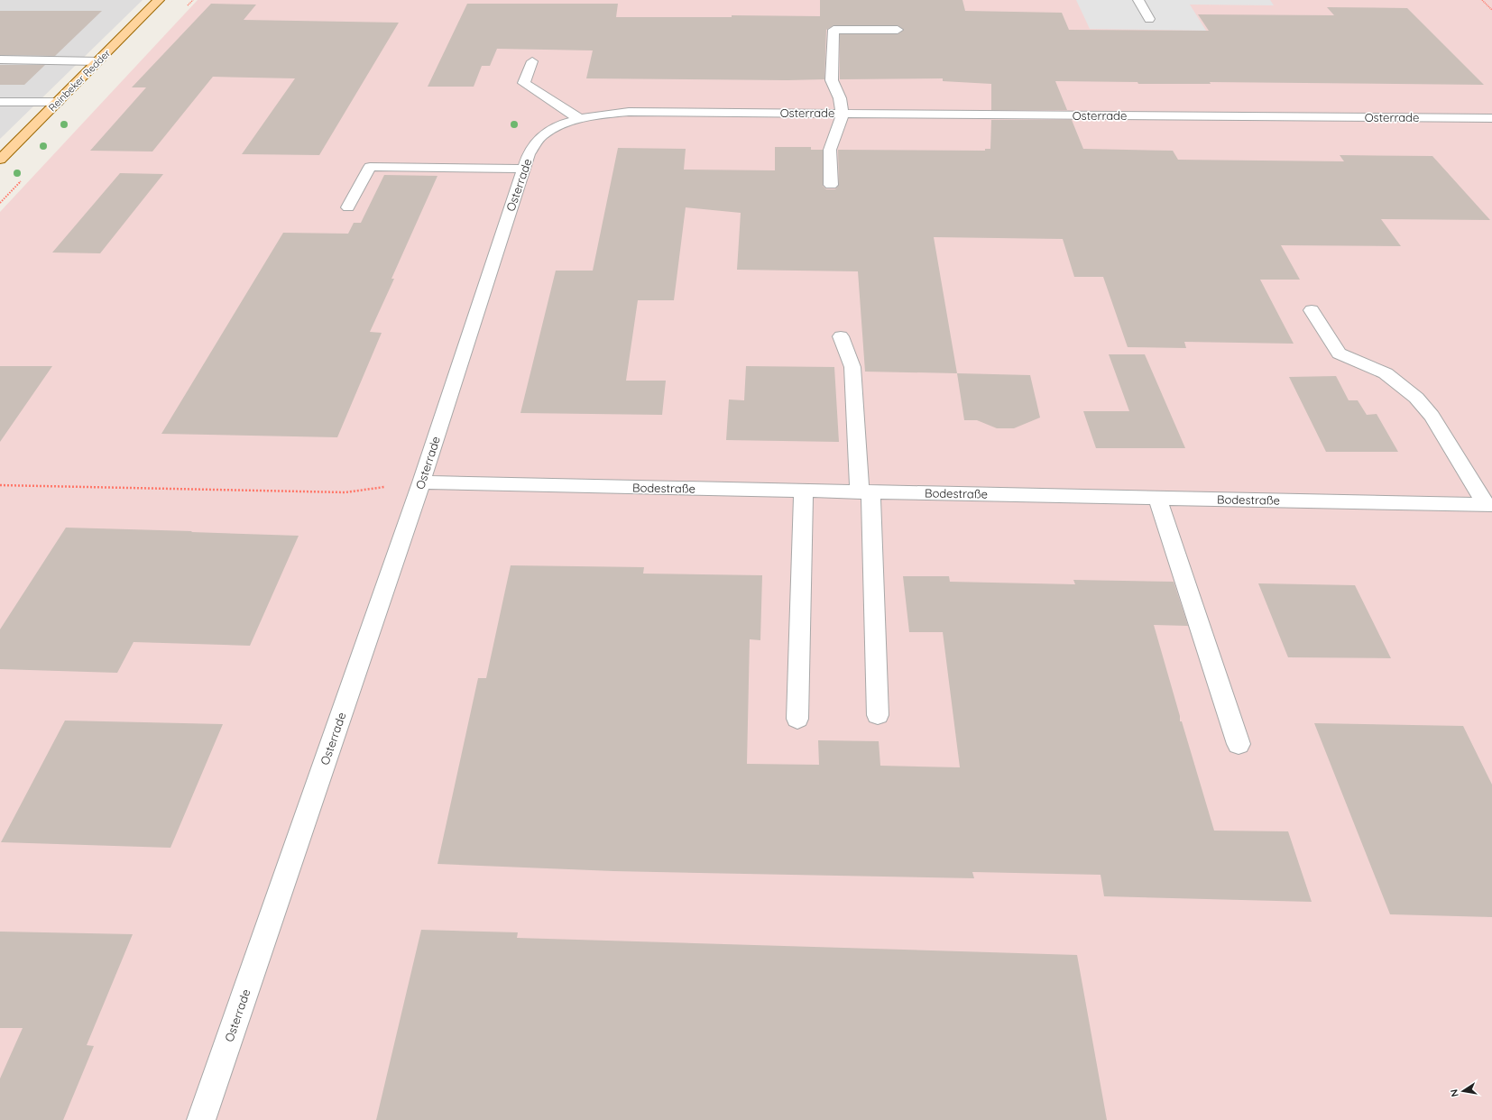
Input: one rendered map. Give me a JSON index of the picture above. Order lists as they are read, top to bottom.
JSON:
{
  "streets": {
    "main road": ["Reinbeker Redder"],
    "street": ["Osterrade", "Bodestraße"]
  },
  "crossings": [
    ["Osterrade", "Bodestraße"]
  ],
  "north": "left"
}
